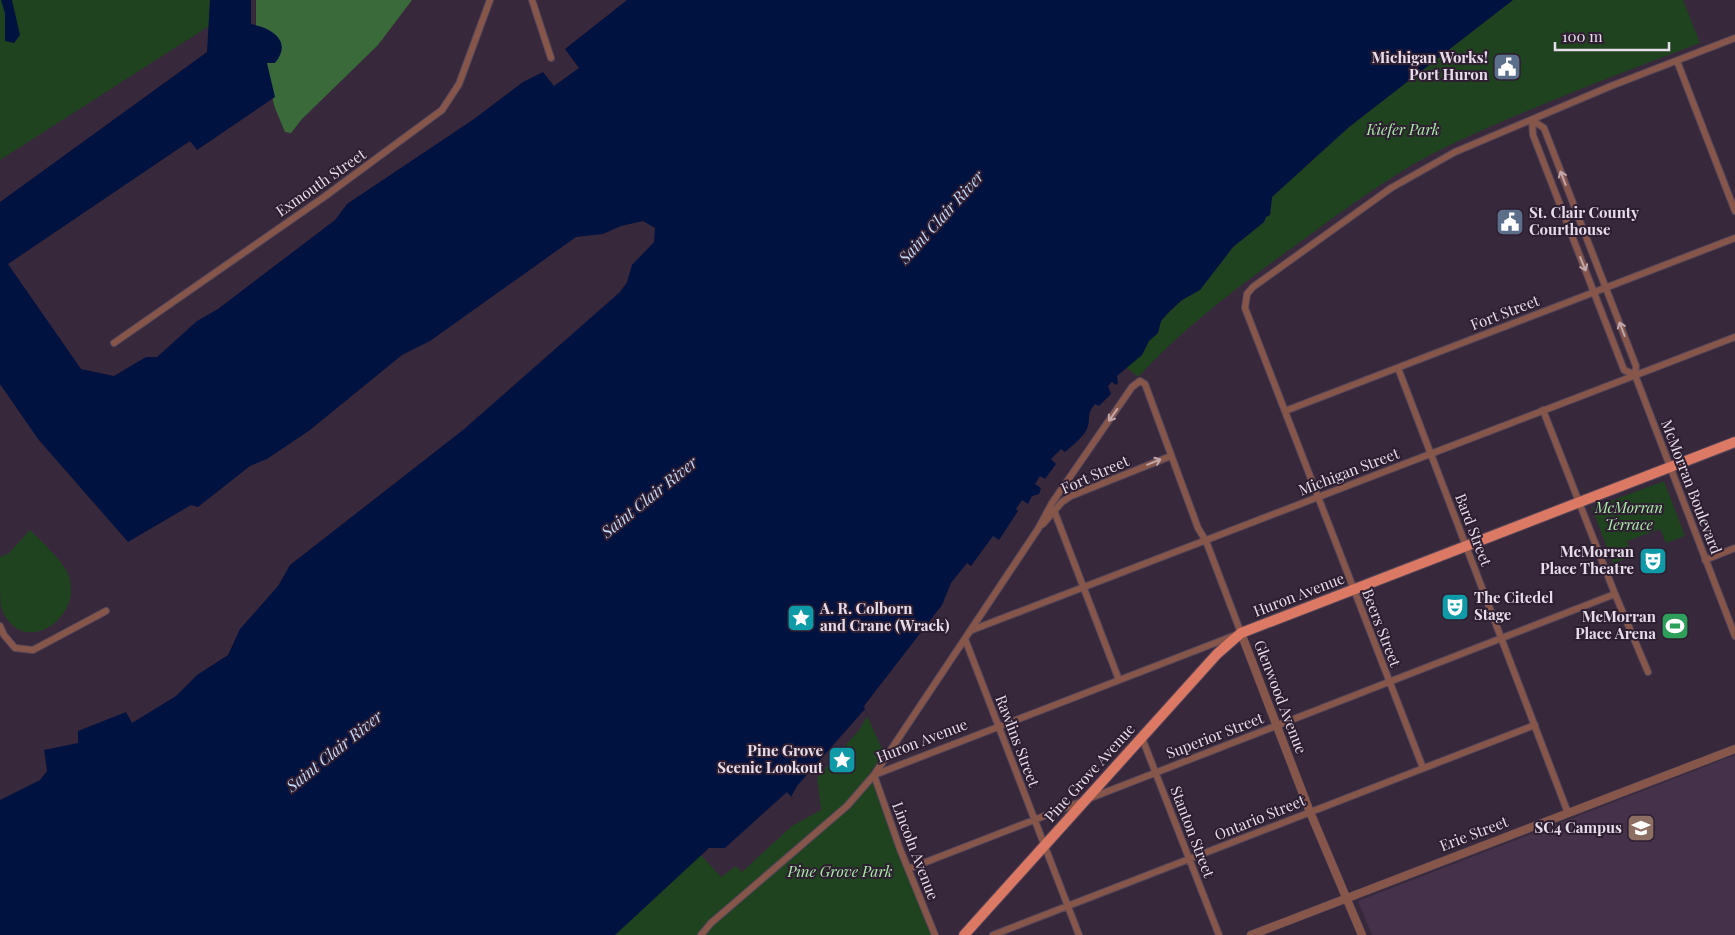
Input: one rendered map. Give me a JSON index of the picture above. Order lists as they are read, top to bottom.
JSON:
{
  "streets": {
    "main road": ["Huron Avenue", "Pine Grove Avenue"],
    "street": [
      "Exmouth Street",
      "Fort Street",
      "Michigan Street",
      "McMorran Boulevard",
      "Bard Street",
      "Beers Street",
      "Glenwood Avenue",
      "Superior Street",
      "Rawlins Street",
      "Ontario Street",
      "Stanton Street",
      "Erie Street",
      "Lincoln Avenue"
    ]
  },
  "crossings": [
    ["Fort Street", "McMorran Boulevard"],
    ["Fort Street", "Bard Street"],
    ["Fort Street", "Beers Street"],
    ["Fort Street", "Glenwood Avenue"],
    ["Michigan Street", "McMorran Boulevard"],
    ["Michigan Street", "Bard Street"],
    ["Michigan Street", "Beers Street"],
    ["Michigan Street", "Glenwood Avenue"],
    ["McMorran Boulevard", "Huron Avenue"],
    ["McMorran Boulevard", "Beers Street"],
    ["Bard Street", "Huron Avenue"],
    ["Bard Street", "Superior Street"],
    ["Bard Street", "Ontario Street"],
    ["Bard Street", "Erie Street"],
    ["Huron Avenue", "Beers Street"],
    ["Huron Avenue", "Glenwood Avenue"],
    ["Huron Avenue", "Rawlins Street"],
    ["Huron Avenue", "Pine Grove Avenue"],
    ["Huron Avenue", "Lincoln Avenue"],
    ["Beers Street", "Superior Street"],
    ["Beers Street", "Ontario Street"],
    ["Glenwood Avenue", "Superior Street"],
    ["Glenwood Avenue", "Pine Grove Avenue"],
    ["Glenwood Avenue", "Ontario Street"],
    ["Glenwood Avenue", "Erie Street"],
    ["Superior Street", "Rawlins Street"],
    ["Superior Street", "Pine Grove Avenue"],
    ["Superior Street", "Stanton Street"],
    ["Superior Street", "Lincoln Avenue"],
    ["Rawlins Street", "Pine Grove Avenue"],
    ["Rawlins Street", "Ontario Street"],
    ["Pine Grove Avenue", "Stanton Street"],
    ["Ontario Street", "Stanton Street"]
  ],
  "water": ["Saint Clair River"],
  "parks": ["Kiefer Park", "McMorran Terrace", "Pine Grove Park"],
  "places": {
    "public building": ["Michigan Works! Port Huron", "St. Clair County Courthouse"],
    "theatre": ["McMorran Place Theatre", "The Citedel Stage"],
    "place": ["A. R. Colborn and Crane (Wrack)", "Pine Grove Scenic Lookout"],
    "sports": ["McMorran Place Arena"],
    "school or university": ["SC4 Campus"]
  },
  "scale_bar": "100 m"
}
